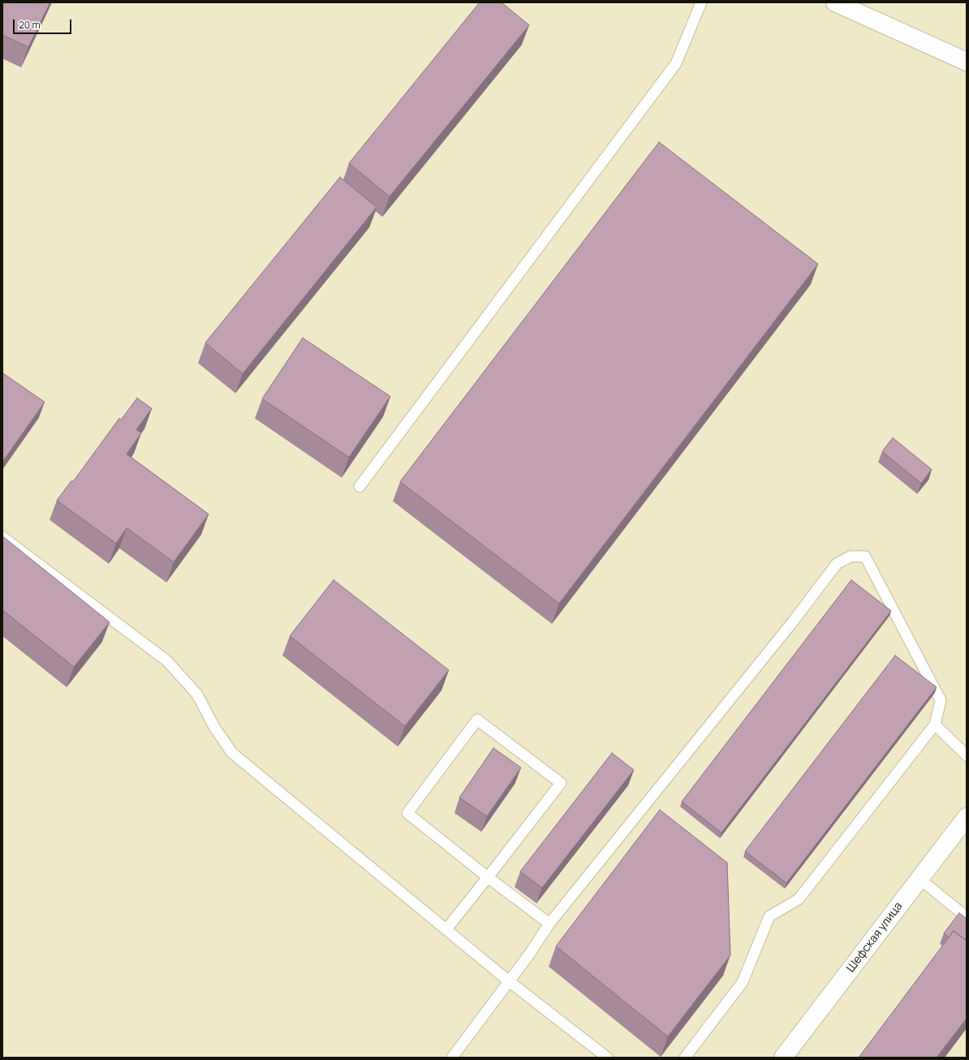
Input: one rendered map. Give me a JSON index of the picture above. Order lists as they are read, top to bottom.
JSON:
{
  "streets": {
    "main road": ["Шефская улица"]
  },
  "scale_bar": "20 m"
}
